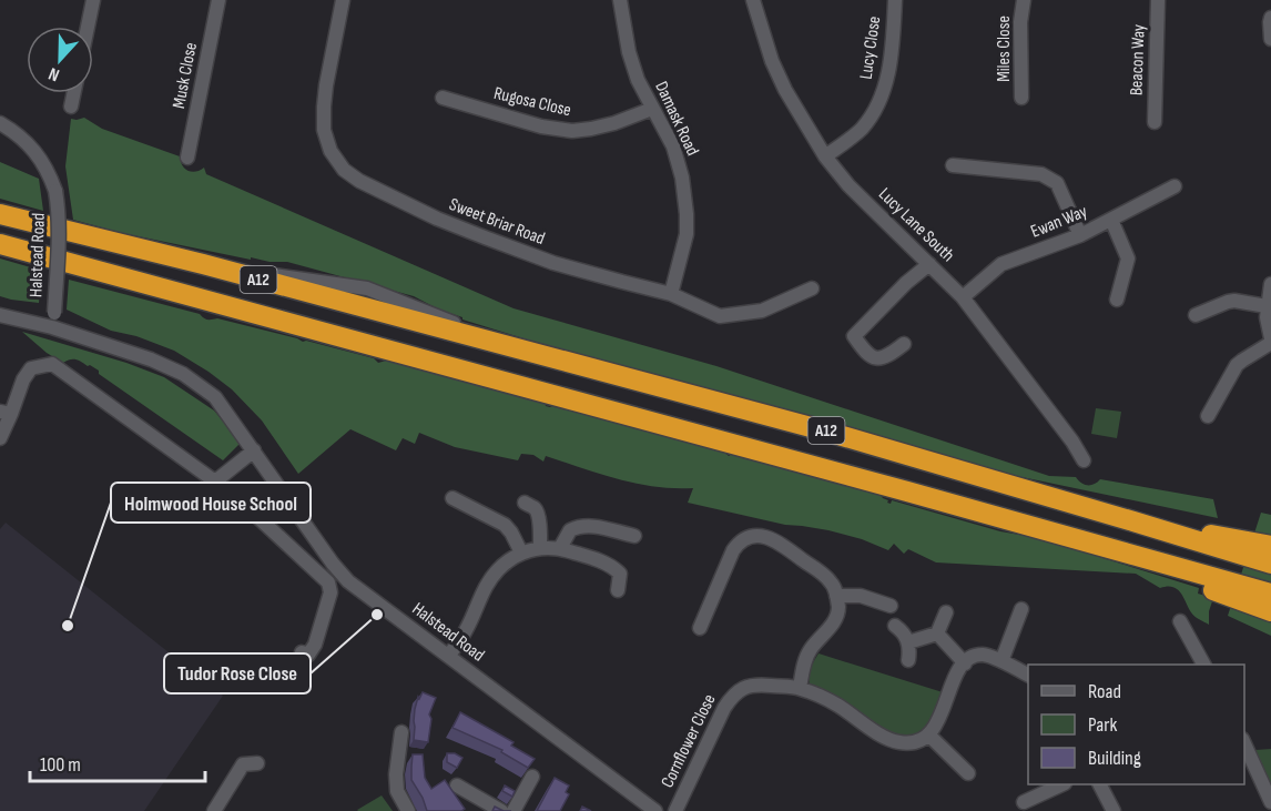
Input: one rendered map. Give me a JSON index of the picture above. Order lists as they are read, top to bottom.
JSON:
{
  "streets": {
    "highway": ["A12"],
    "street": [
      "Lucy Close",
      "Miles Close",
      "Beacon Way",
      "Musk Close",
      "Rugosa Close",
      "Damask Road",
      "Sweet Briar Road",
      "Ewan Way",
      "Lucy Lane South",
      "Halstead Road",
      "Cornflower Close"
    ]
  },
  "crossings": [
    ["Lucy Close", "Lucy Lane South"],
    ["Rugosa Close", "Damask Road"],
    ["Damask Road", "Sweet Briar Road"],
    ["Ewan Way", "Lucy Lane South"]
  ],
  "places": ["Tudor Rose Close", "Holmwood House School"],
  "legend": ["Road", "Park", "Building"],
  "scale_bar": "100 m",
  "north": "bottom"
}
